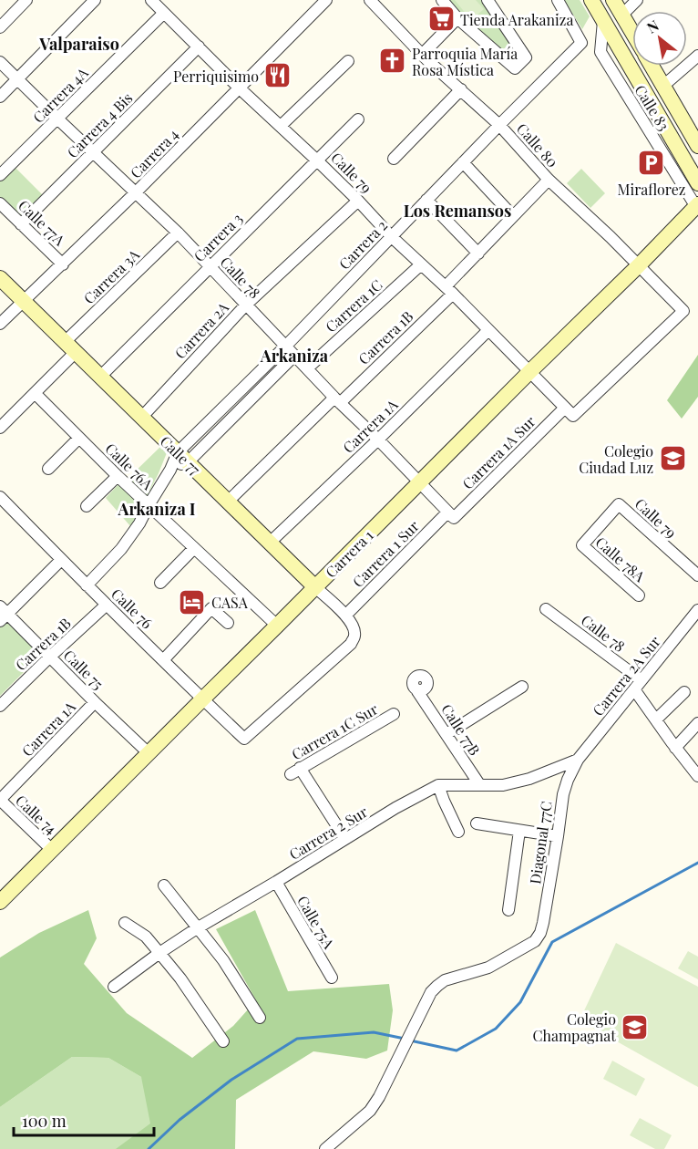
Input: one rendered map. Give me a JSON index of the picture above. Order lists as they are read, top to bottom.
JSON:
{
  "streets": {
    "street": [
      "Carrera 4A",
      "Calle 83",
      "Carrera 4 Bis",
      "Calle 80",
      "Carrera 4",
      "Calle 79",
      "Calle 77A",
      "Carrera 3",
      "Carrera 2",
      "Carrera 3A",
      "Calle 78",
      "Carrera 1C",
      "Carrera 2A",
      "Carrera 1B",
      "Carrera 1A",
      "Carrera 1A Sur",
      "Calle 77",
      "Calle 76A",
      "Carrera 1",
      "Carrera 1 Sur",
      "Calle 78A",
      "Calle 76",
      "Calle 75",
      "Carrera 2A Sur",
      "Calle 77B",
      "Carrera 1C Sur",
      "Calle 74",
      "Carrera 2 Sur",
      "Diagonal 77C",
      "Calle 75A"
    ]
  },
  "crossings": [
    ["Carrera 4A", "Calle 79"],
    ["Carrera 4A", "Calle 78"],
    ["Calle 83", "Carrera 1"],
    ["Carrera 4 Bis", "Calle 79"],
    ["Carrera 4 Bis", "Calle 77A"],
    ["Carrera 4 Bis", "Calle 78"],
    ["Calle 80", "Carrera 2"],
    ["Calle 80", "Carrera 1B"],
    ["Calle 80", "Carrera 1A Sur"],
    ["Calle 80", "Carrera 1"],
    ["Carrera 4", "Calle 79"],
    ["Carrera 4", "Calle 77A"],
    ["Carrera 4", "Calle 78"],
    ["Carrera 4", "Calle 77"],
    ["Calle 79", "Carrera 3"],
    ["Calle 79", "Carrera 2"],
    ["Calle 79", "Carrera 1C"],
    ["Calle 79", "Carrera 2A"],
    ["Calle 79", "Carrera 1B"],
    ["Calle 79", "Carrera 1A"],
    ["Calle 79", "Carrera 1A Sur"],
    ["Calle 79", "Carrera 1"],
    ["Calle 79", "Calle 78A"],
    ["Carrera 3", "Calle 78"],
    ["Carrera 3", "Calle 77"],
    ["Carrera 2", "Calle 78"],
    ["Carrera 2", "Calle 77"],
    ["Carrera 2", "Calle 76A"],
    ["Carrera 2", "Calle 76"],
    ["Carrera 3A", "Calle 78"],
    ["Carrera 3A", "Calle 77"],
    ["Carrera 3A", "Calle 76A"],
    ["Calle 78", "Carrera 1C"],
    ["Calle 78", "Carrera 2A"],
    ["Calle 78", "Carrera 1B"],
    ["Calle 78", "Carrera 1A"],
    ["Calle 78", "Carrera 1A Sur"],
    ["Calle 78", "Carrera 1"],
    ["Calle 78", "Carrera 1 Sur"],
    ["Calle 78", "Carrera 2A Sur"],
    ["Carrera 2A", "Calle 77"],
    ["Carrera 1B", "Calle 77"],
    ["Carrera 1B", "Calle 76"],
    ["Carrera 1B", "Calle 75"],
    ["Carrera 1A", "Calle 77"],
    ["Carrera 1A", "Calle 75"],
    ["Carrera 1A", "Calle 74"],
    ["Carrera 1A Sur", "Carrera 1 Sur"],
    ["Calle 77", "Carrera 1"],
    ["Calle 77", "Carrera 1 Sur"],
    ["Calle 77", "Calle 76"],
    ["Calle 76A", "Carrera 1"],
    ["Carrera 1", "Calle 76"],
    ["Carrera 1", "Calle 75"],
    ["Carrera 1", "Calle 74"],
    ["Carrera 2A Sur", "Carrera 2 Sur"],
    ["Carrera 2A Sur", "Diagonal 77C"],
    ["Calle 77B", "Carrera 2 Sur"],
    ["Carrera 1C Sur", "Carrera 2 Sur"],
    ["Carrera 2 Sur", "Diagonal 77C"],
    ["Carrera 2 Sur", "Calle 75A"]
  ],
  "districts": [
    "Valparaiso",
    "Los Remansos",
    "Arkaniza",
    "Arkaniza I"
  ],
  "places": {
    "supermarket": ["Tienda Arakaniza"],
    "church": ["Parroquia María Rosa Mística"],
    "restaurant": ["Perriquisimo"],
    "parking": ["Miraflorez"],
    "school or university": ["Colegio Ciudad Luz", "Colegio Champagnat"],
    "hotel": ["CASA"]
  },
  "scale_bar": "100 m",
  "north": "top left"
}
